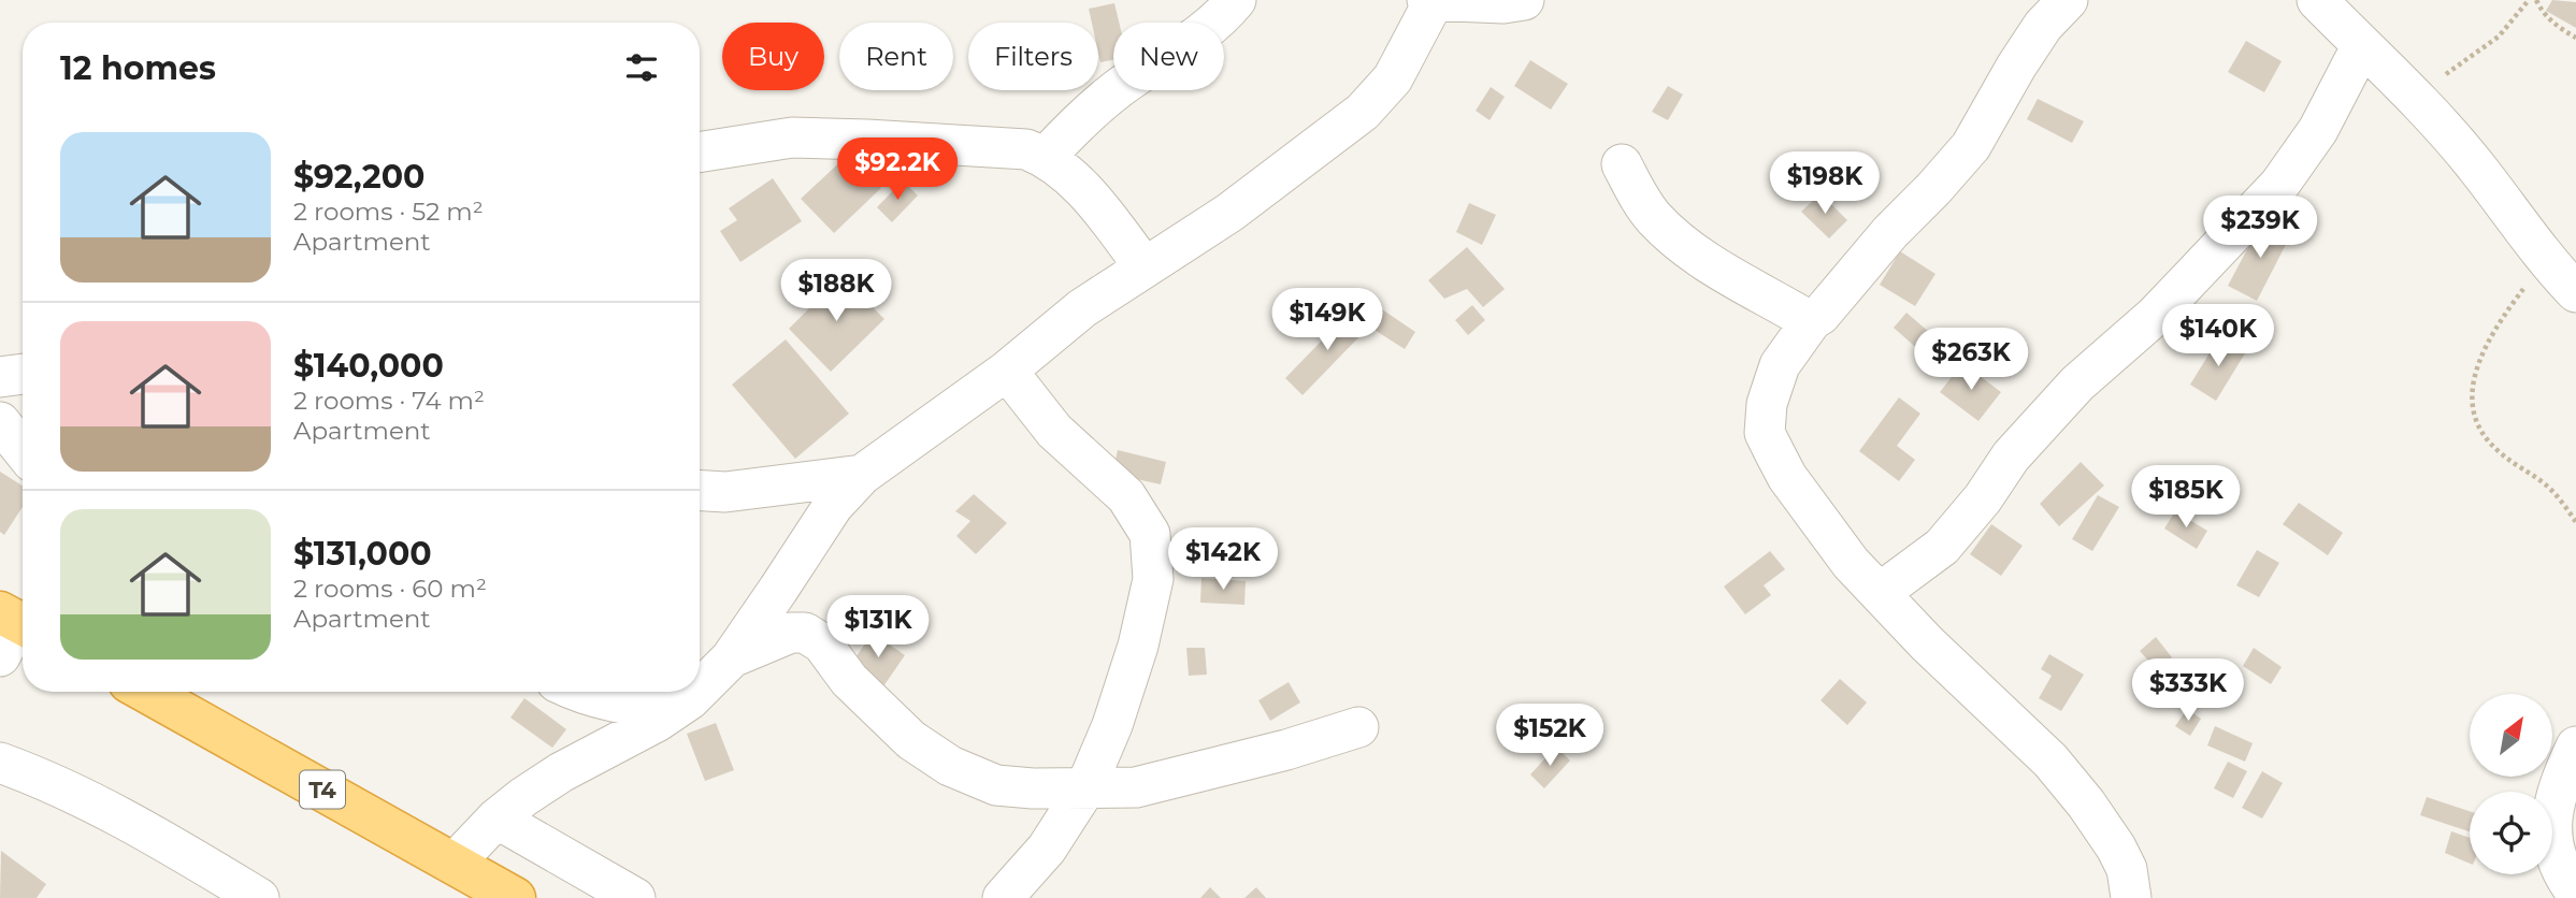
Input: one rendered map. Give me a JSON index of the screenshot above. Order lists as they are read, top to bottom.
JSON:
{
  "streets": {
    "highway": ["T4"]
  },
  "north": "top right",
  "page": {
    "chip": [
      "Buy",
      "Rent",
      "Filters",
      "New"
    ],
    "heading": "12 homes",
    "list": [
      {
        "name": "$92,200",
        "note": "2 rooms · 52 m² · Apartment"
      },
      {
        "name": "$140,000",
        "note": "2 rooms · 74 m² · Apartment"
      },
      {
        "name": "$131,000",
        "note": "2 rooms · 60 m² · Apartment"
      }
    ],
    "price": [
      "$92.2K",
      "$198K",
      "$239K",
      "$188K",
      "$149K",
      "$140K",
      "$263K",
      "$185K",
      "$142K",
      "$131K",
      "$333K",
      "$152K"
    ]
  }
}
